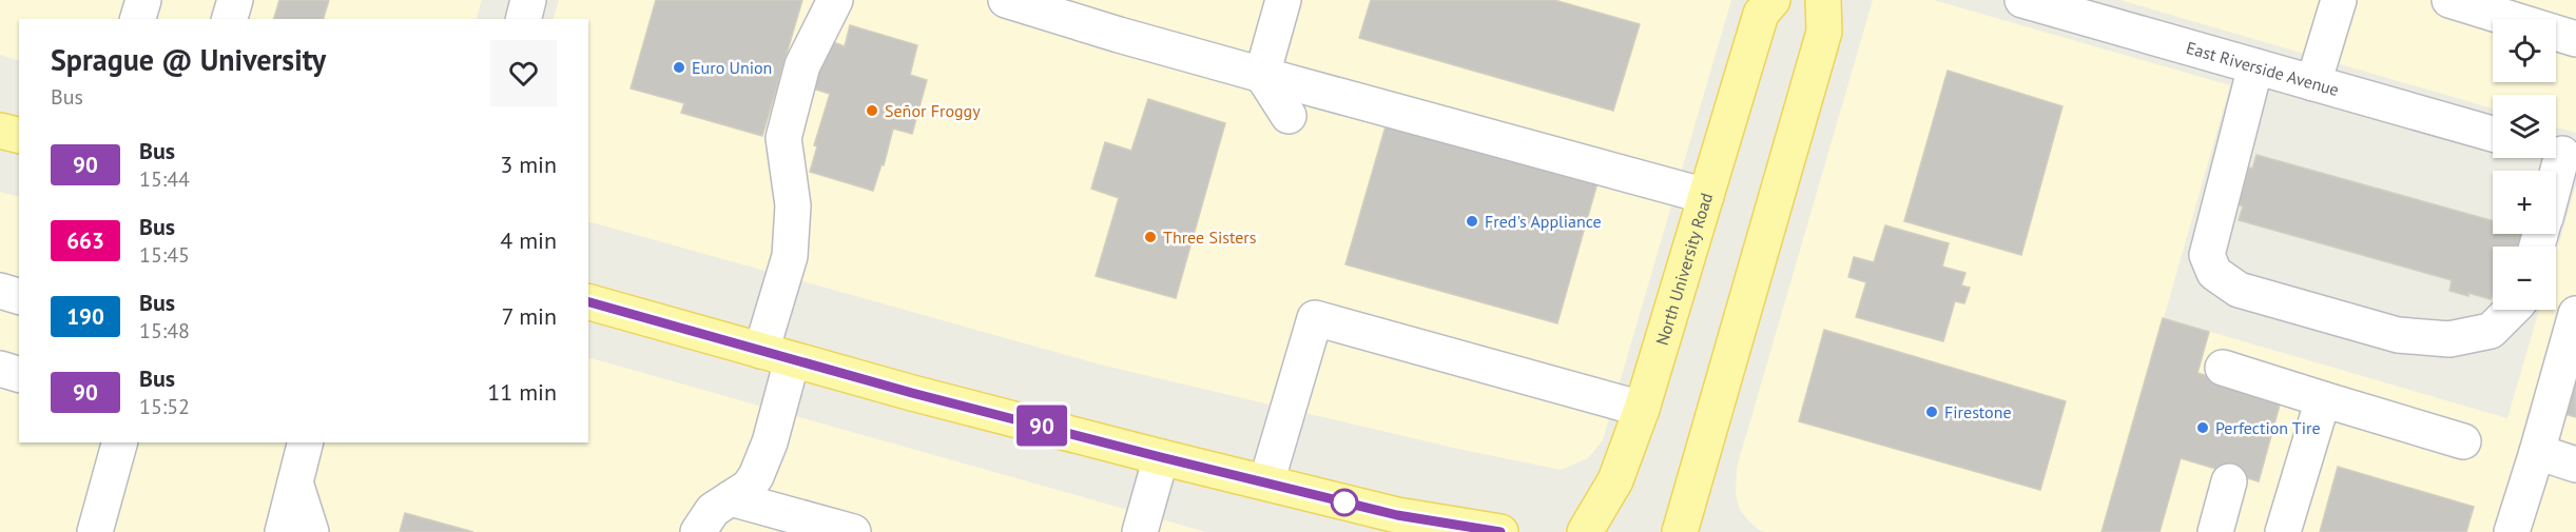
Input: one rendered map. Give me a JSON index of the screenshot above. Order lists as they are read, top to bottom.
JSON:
{
  "streets": {
    "main road": ["North University Road"],
    "street": ["East Riverside Avenue"]
  },
  "places": [
    "Euro Union",
    "Señor Froggy",
    "Fred's Appliance",
    "Three Sisters",
    "Firestone",
    "Perfection Tire"
  ],
  "lines": ["bus line 90"],
  "page": {
    "on_map": "90",
    "map_buttons": ["+", "−"],
    "heading": ["Sprague @ University", "Bus"],
    "list": [
      {
        "mark": "90",
        "name": "Bus",
        "note": "15:44",
        "value": "3 min"
      },
      {
        "mark": "663",
        "name": "Bus",
        "note": "15:45",
        "value": "4 min"
      },
      {
        "mark": "190",
        "name": "Bus",
        "note": "15:48",
        "value": "7 min"
      },
      {
        "mark": "90",
        "name": "Bus",
        "note": "15:52",
        "value": "11 min"
      }
    ]
  }
}
